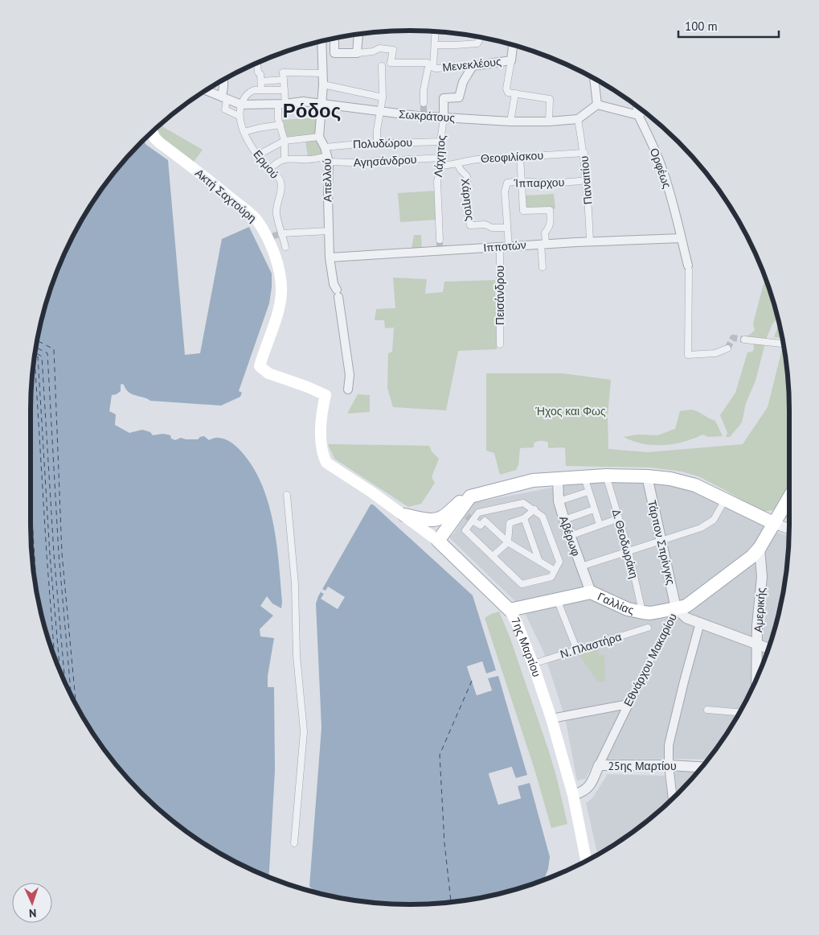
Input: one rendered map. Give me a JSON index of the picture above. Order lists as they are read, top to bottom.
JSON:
{
  "streets": {
    "main road": [
      "Ακτή Σαχτούρη",
      "Γαλλίας",
      "7ης Μαρτίου",
      "Εθνάρχου Μακαρίου"
    ],
    "street": [
      "Μενεκλέους",
      "Σωκράτους",
      "Πολυδώρου",
      "Λάχητος",
      "Θεοφιλίσκου",
      "Αγησάνδρου",
      "Ερμού",
      "Ορφέως",
      "Απελλού",
      "Παναιτίου",
      "Ίππαρχου",
      "Χάρητος",
      "Ιπποτών",
      "Πεισάνδρου",
      "Αβέρωφ",
      "Τάρπον Σπρίνγκς",
      "Δ. Θεοδωράκη",
      "Αμερικής",
      "Ν. Πλαστήρα",
      "25ης Μαρτίου"
    ]
  },
  "crossings": [
    ["Μενεκλέους", "Λάχητος"],
    ["Σωκράτους", "Λάχητος"],
    ["Σωκράτους", "Παναιτίου"],
    ["Πολυδώρου", "Λάχητος"],
    ["Πολυδώρου", "Απελλού"],
    ["Λάχητος", "Θεοφιλίσκου"],
    ["Λάχητος", "Αγησάνδρου"],
    ["Θεοφιλίσκου", "Παναιτίου"],
    ["Θεοφιλίσκου", "Χάρητος"],
    ["Αγησάνδρου", "Απελλού"],
    ["Ορφέως", "Ιπποτών"],
    ["Απελλού", "Ιπποτών"],
    ["Παναιτίου", "Ίππαρχου"],
    ["Παναιτίου", "Ιπποτών"],
    ["Ίππαρχου", "Χάρητος"],
    ["Ίππαρχου", "Ιπποτών"],
    ["Ίππαρχου", "Πεισάνδρου"],
    ["Ακτή Σαχτούρη", "7ης Μαρτίου"],
    ["Ιπποτών", "Πεισάνδρου"],
    ["Αβέρωφ", "Γαλλίας"],
    ["Τάρπον Σπρίνγκς", "Γαλλίας"],
    ["Τάρπον Σπρίνγκς", "Εθνάρχου Μακαρίου"],
    ["Δ. Θεοδωράκη", "Γαλλίας"],
    ["Γαλλίας", "7ης Μαρτίου"],
    ["Γαλλίας", "Εθνάρχου Μακαρίου"],
    ["Αμερικής", "Εθνάρχου Μακαρίου"],
    ["Ν. Πλαστήρα", "7ης Μαρτίου"],
    ["7ης Μαρτίου", "Εθνάρχου Μακαρίου"],
    ["Εθνάρχου Μακαρίου", "25ης Μαρτίου"]
  ],
  "districts": ["Ρόδος"],
  "parks": ["Ήχος και Φως"],
  "scale_bar": "100 m",
  "north": "bottom"
}
